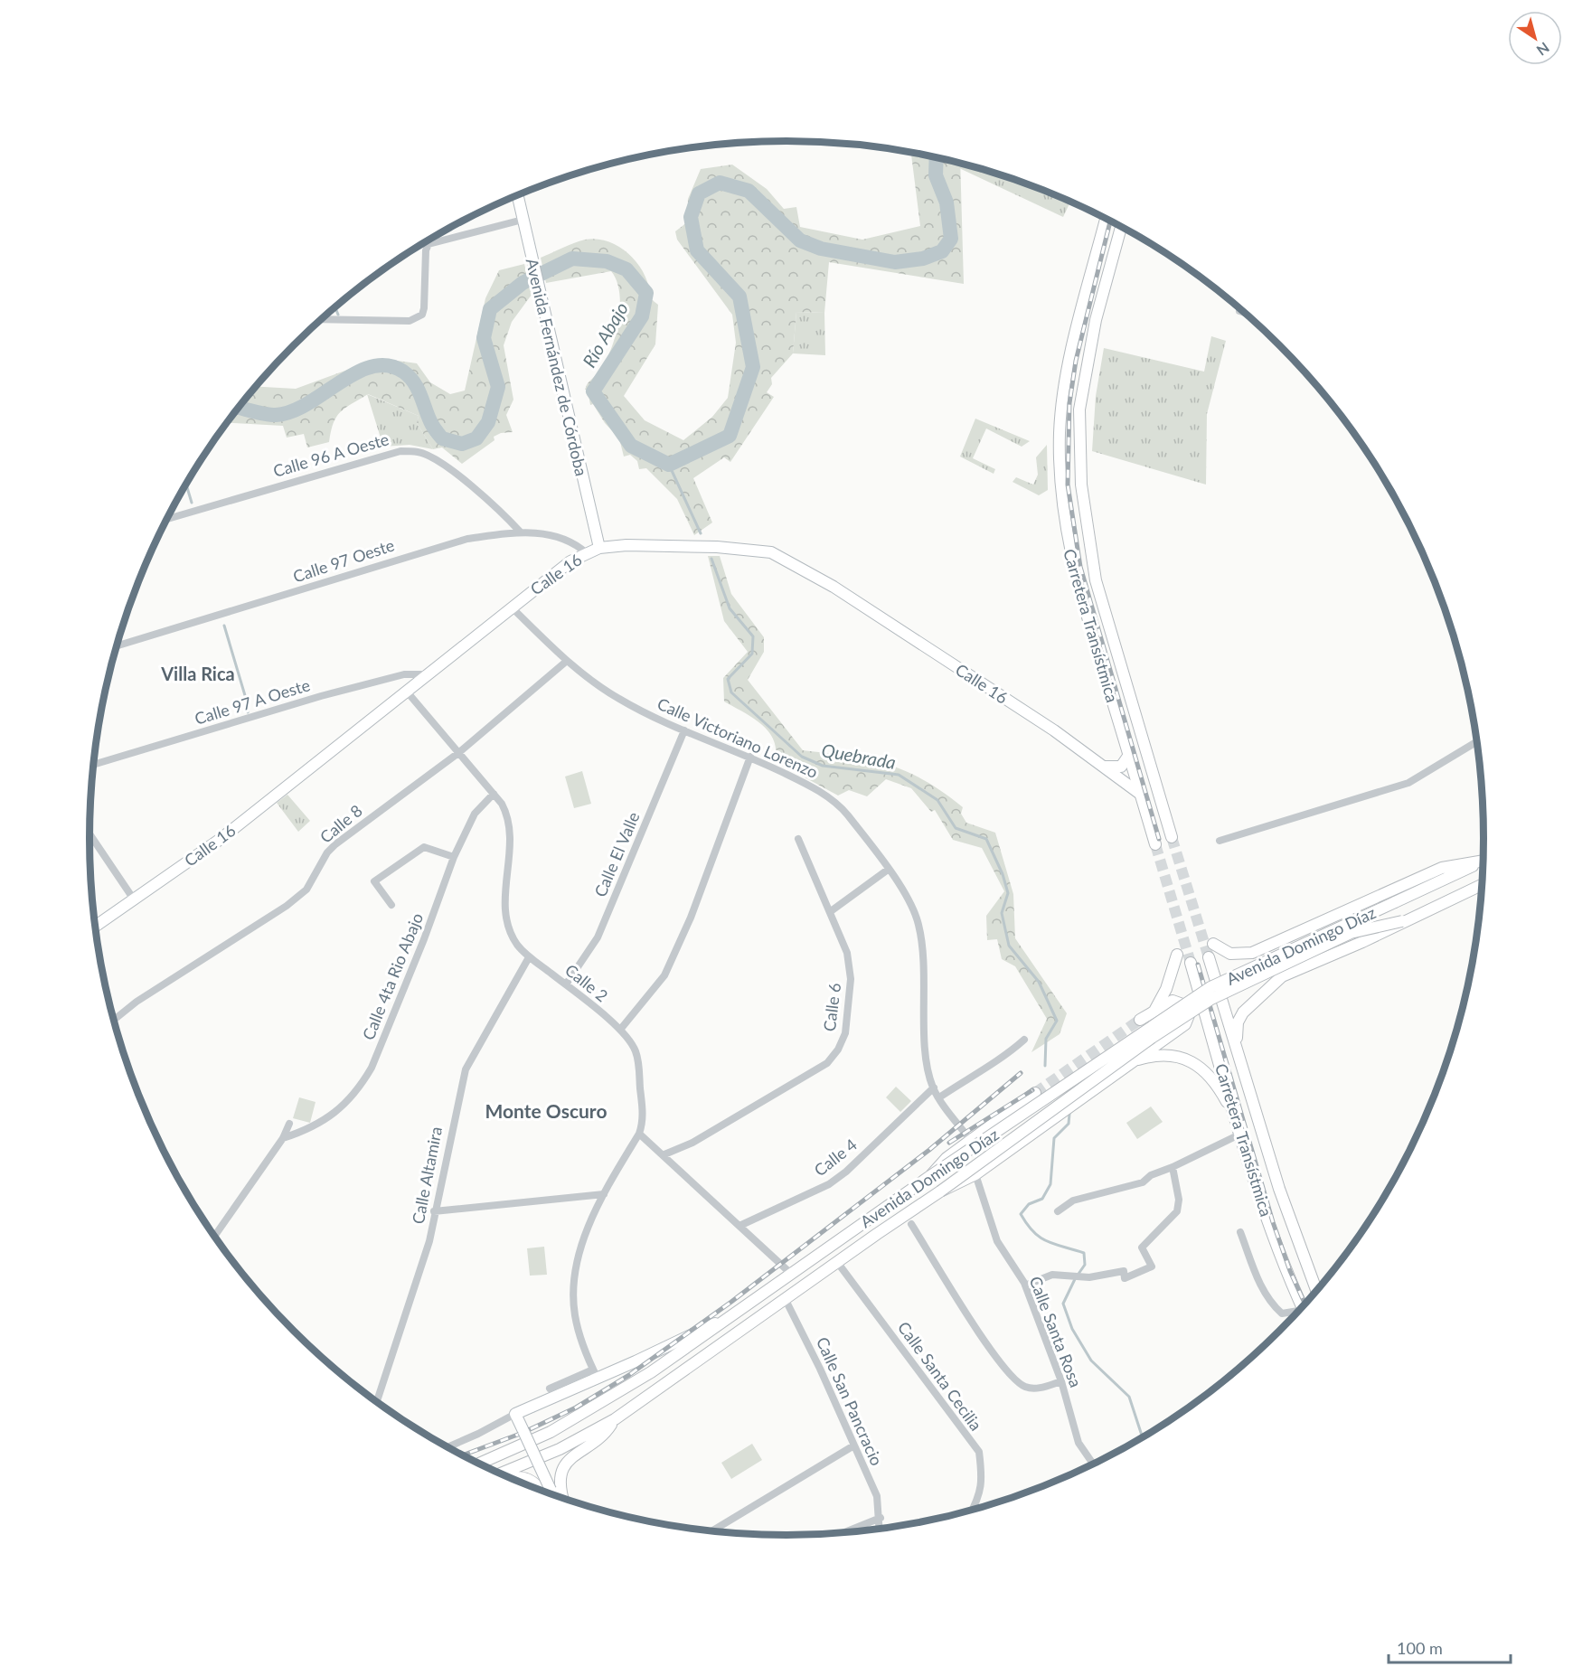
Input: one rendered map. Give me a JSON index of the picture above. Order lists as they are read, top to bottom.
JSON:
{
  "streets": {
    "main road": [
      "Avenida Fernández de Córdoba",
      "Calle 16",
      "Carretera Transístmica",
      "Avenida Domingo Díaz"
    ],
    "street": [
      "Calle 96 A Oeste",
      "Calle 97 Oeste",
      "Calle 97 A Oeste",
      "Calle Victoriano Lorenzo",
      "Calle 8",
      "Calle El Valle",
      "Calle 4ta Rio Abajo",
      "Calle 2",
      "Calle 6",
      "Calle 4",
      "Calle Altamira",
      "Calle Santa Rosa",
      "Calle Santa Cecilia",
      "Calle San Pancracio"
    ]
  },
  "crossings": [
    ["Avenida Fernández de Córdoba", "Calle 16"],
    ["Calle 96 A Oeste", "Calle 97 Oeste"],
    ["Calle 97 Oeste", "Calle 16"],
    ["Calle 16", "Carretera Transístmica"],
    ["Calle 16", "Calle 97 A Oeste"],
    ["Calle 16", "Calle Victoriano Lorenzo"],
    ["Calle 16", "Calle 2"],
    ["Calle Victoriano Lorenzo", "Calle 8"],
    ["Calle Victoriano Lorenzo", "Calle El Valle"],
    ["Calle Victoriano Lorenzo", "Calle 4"],
    ["Calle 8", "Calle 2"],
    ["Calle El Valle", "Calle 2"],
    ["Avenida Domingo Díaz", "Calle Santa Cecilia"],
    ["Avenida Domingo Díaz", "Calle San Pancracio"],
    ["Calle 4ta Rio Abajo", "Calle 2"],
    ["Calle 2", "Calle Altamira"]
  ],
  "districts": ["Villa Rica", "Monte Oscuro"],
  "water": ["Río Abajo", "Quebrada"],
  "scale_bar": "100 m",
  "north": "bottom right"
}
